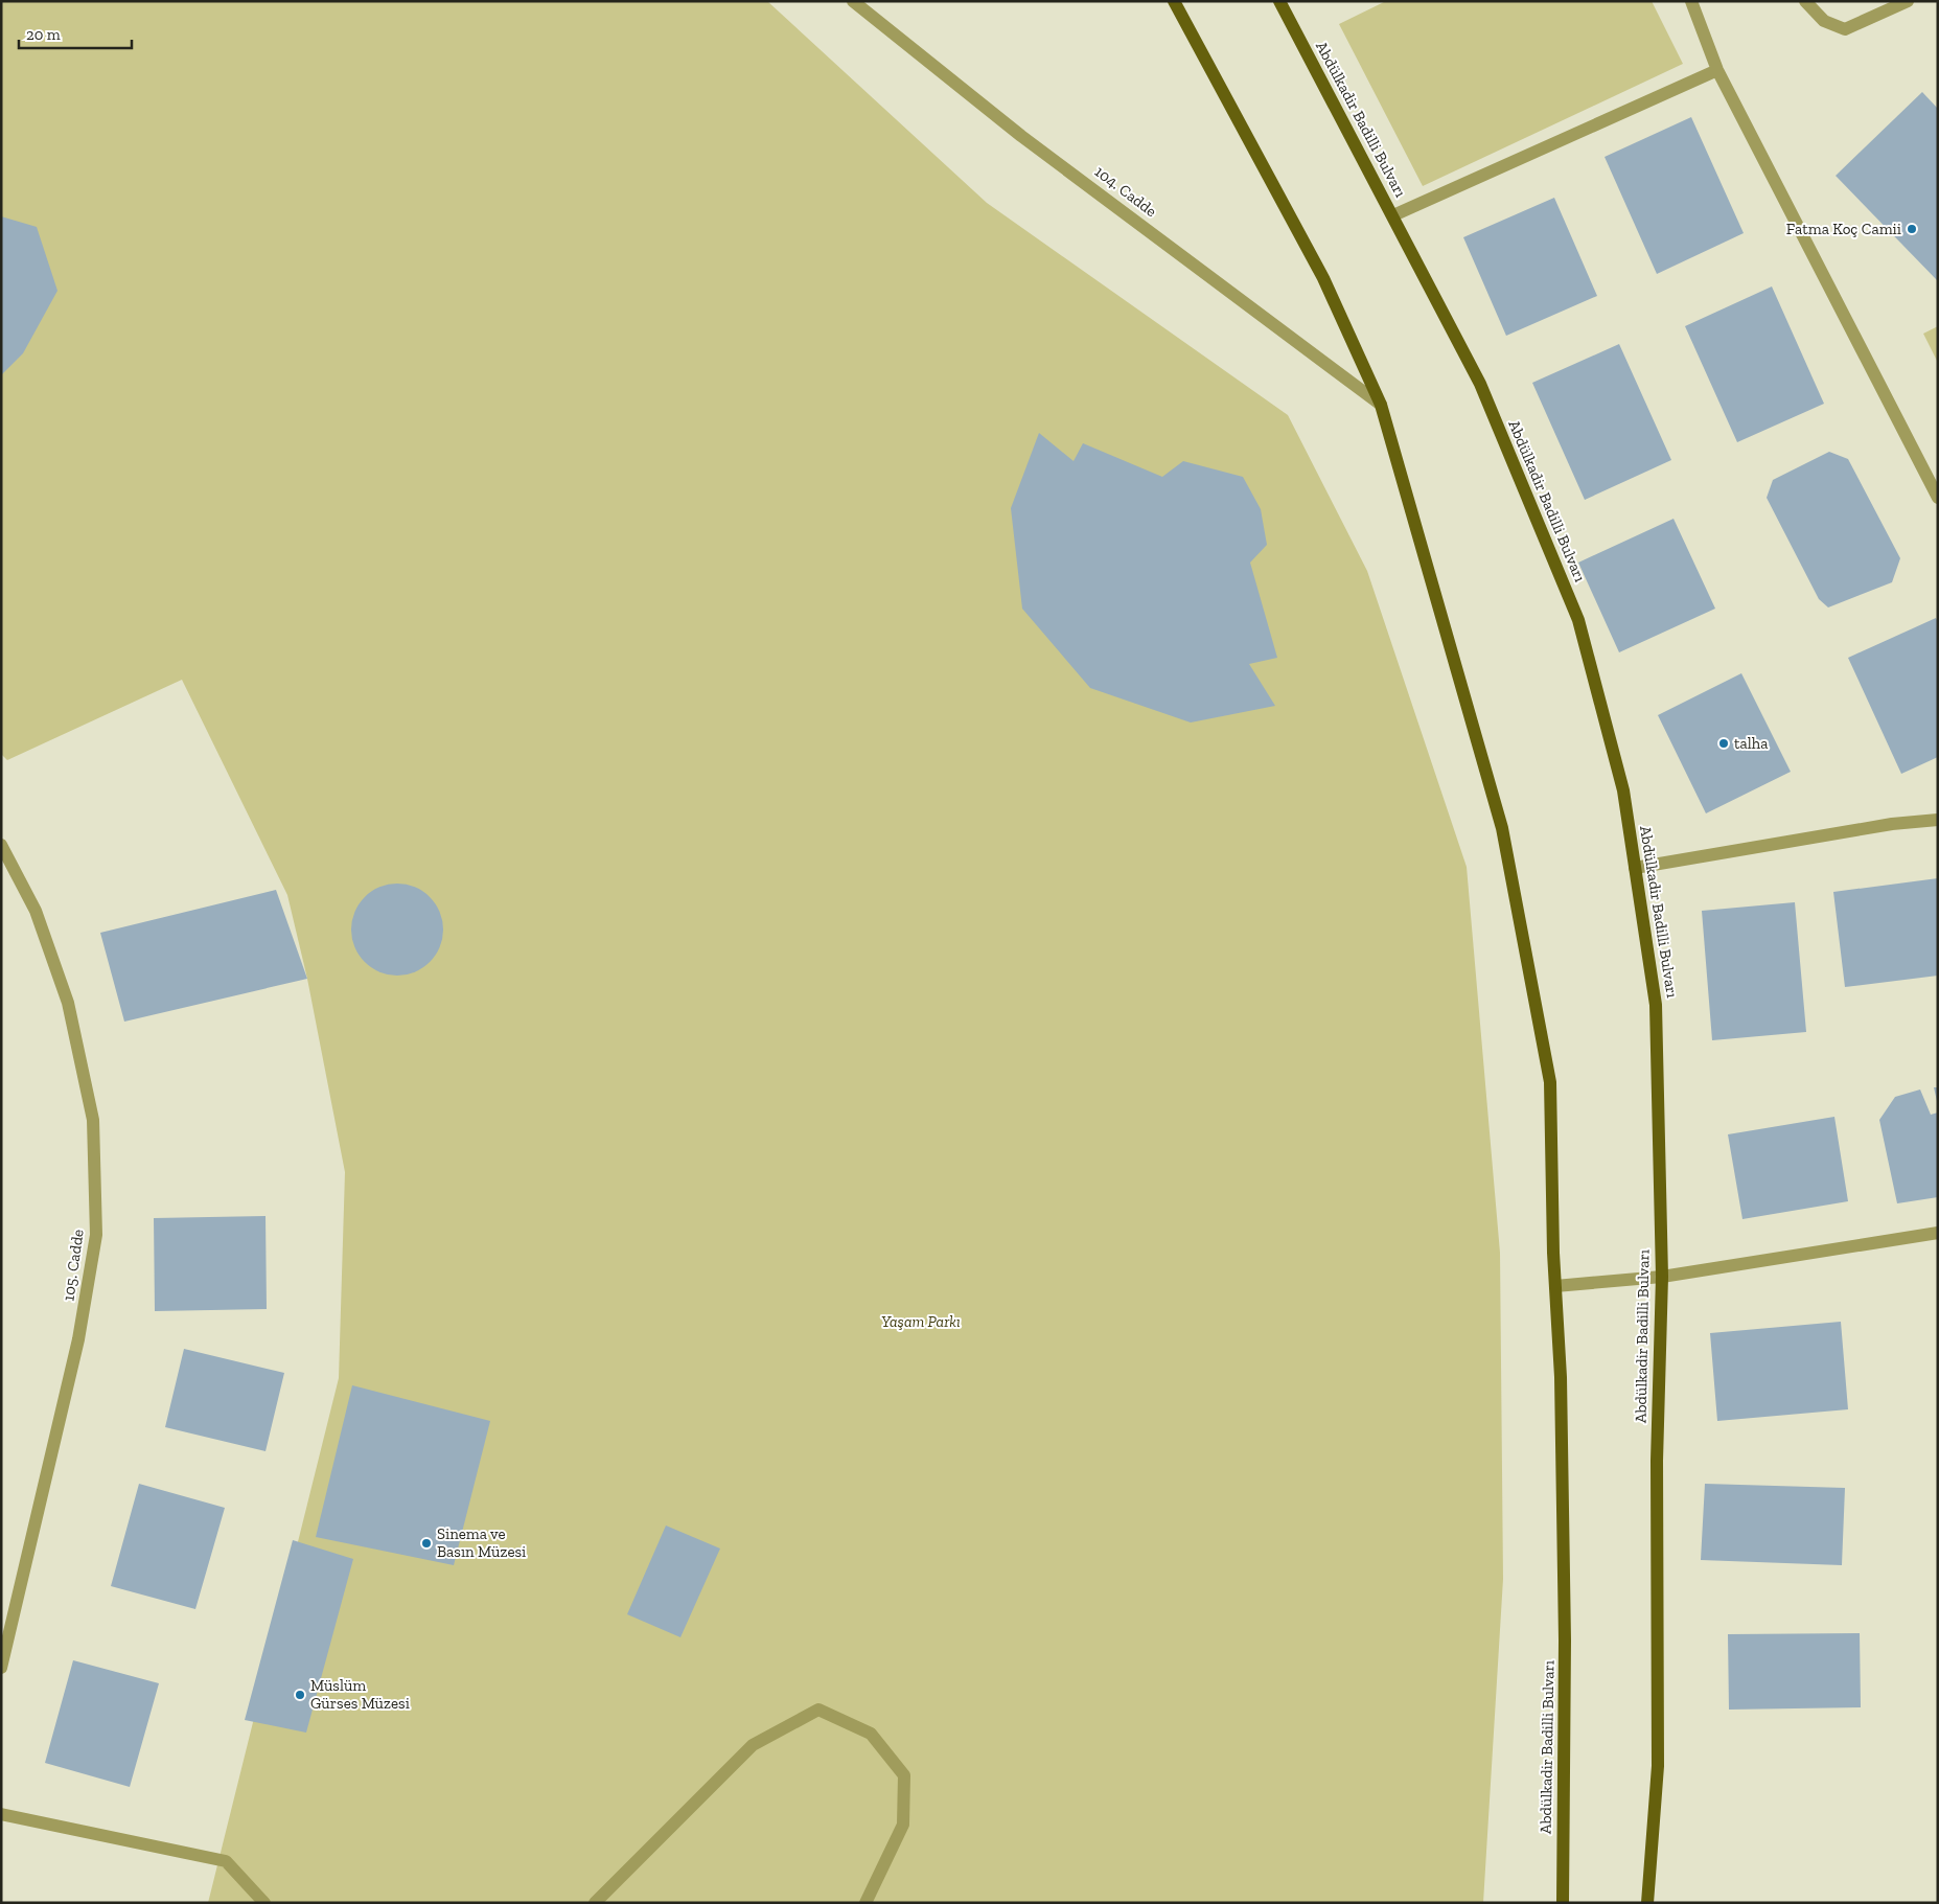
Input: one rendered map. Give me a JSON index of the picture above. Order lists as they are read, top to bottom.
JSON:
{
  "streets": {
    "main road": ["Abdülkadir Badilli Bulvarı"],
    "street": ["104. Cadde", "105. Cadde"]
  },
  "crossings": [
    ["Abdülkadir Badilli Bulvarı", "104. Cadde"]
  ],
  "parks": ["Yaşam Parkı"],
  "places": [
    "Fatma Koç Camii",
    "talha",
    "Sinema ve Basın Müzesi",
    "Müslüm Gürses Müzesi"
  ],
  "scale_bar": "20 m"
}
